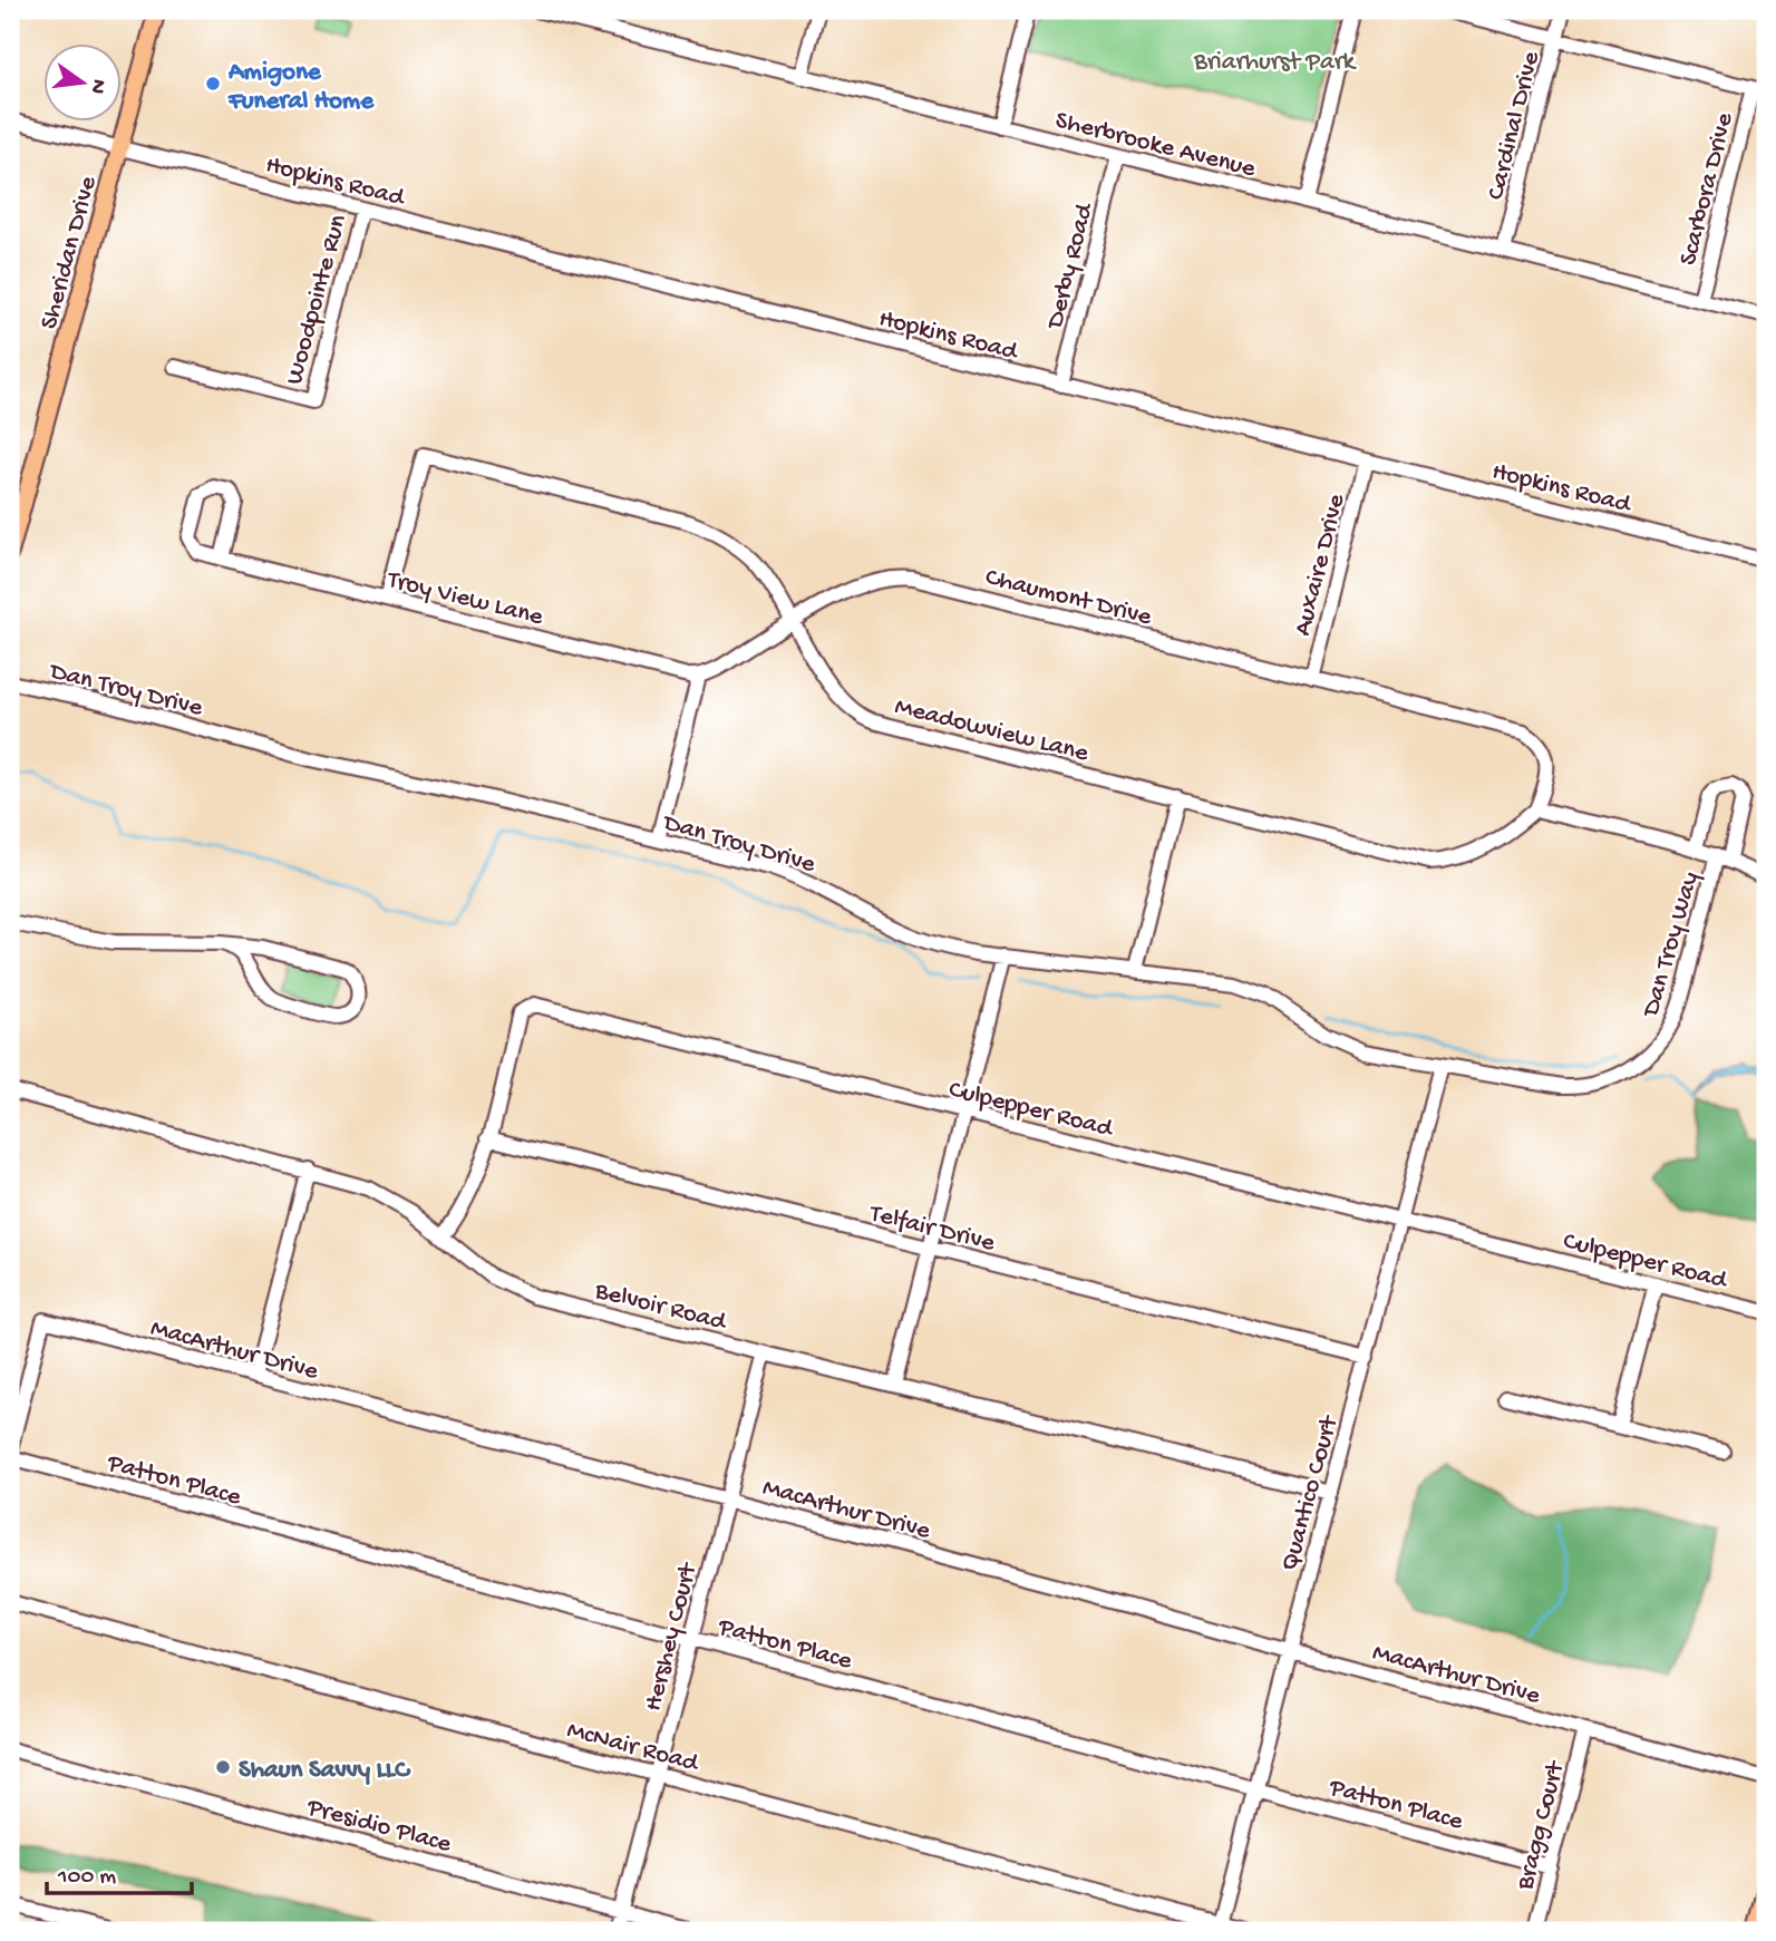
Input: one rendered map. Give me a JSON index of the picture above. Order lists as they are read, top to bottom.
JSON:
{
  "streets": {
    "main road": ["Sheridan Drive"],
    "street": [
      "Cardinal Drive",
      "Sherbrooke Avenue",
      "Hopkins Road",
      "Scarbora Drive",
      "Derby Road",
      "Woodpointe Run",
      "Auxaire Drive",
      "Chaumont Drive",
      "Troy View Lane",
      "Dan Troy Drive",
      "Meadowview Lane",
      "Dan Troy Way",
      "Culpepper Road",
      "Telfair Drive",
      "Belvoir Road",
      "MacArthur Drive",
      "Patton Place",
      "Quantico Court",
      "Hershey Court",
      "McNair Road",
      "Presidio Place",
      "Bragg Court"
    ]
  },
  "crossings": [
    ["Cardinal Drive", "Sherbrooke Avenue"],
    ["Sherbrooke Avenue", "Scarbora Drive"],
    ["Sherbrooke Avenue", "Derby Road"],
    ["Hopkins Road", "Sheridan Drive"],
    ["Hopkins Road", "Derby Road"],
    ["Hopkins Road", "Woodpointe Run"],
    ["Hopkins Road", "Auxaire Drive"],
    ["Auxaire Drive", "Chaumont Drive"],
    ["Chaumont Drive", "Troy View Lane"],
    ["Chaumont Drive", "Meadowview Lane"],
    ["Troy View Lane", "Meadowview Lane"],
    ["Dan Troy Drive", "Dan Troy Way"],
    ["Dan Troy Drive", "Quantico Court"],
    ["Dan Troy Way", "Quantico Court"],
    ["Culpepper Road", "Telfair Drive"],
    ["Culpepper Road", "Belvoir Road"],
    ["Culpepper Road", "Quantico Court"],
    ["Telfair Drive", "Quantico Court"],
    ["Belvoir Road", "Quantico Court"],
    ["Belvoir Road", "Hershey Court"],
    ["MacArthur Drive", "Quantico Court"],
    ["MacArthur Drive", "Hershey Court"],
    ["MacArthur Drive", "Bragg Court"],
    ["Patton Place", "Quantico Court"],
    ["Patton Place", "Hershey Court"],
    ["Patton Place", "Bragg Court"],
    ["Quantico Court", "McNair Road"],
    ["Hershey Court", "McNair Road"],
    ["Hershey Court", "Presidio Place"]
  ],
  "parks": ["Briarhurst Park"],
  "places": ["Amigone Funeral Home", "Shaun Savvy LLC"],
  "scale_bar": "100 m",
  "north": "right"
}
